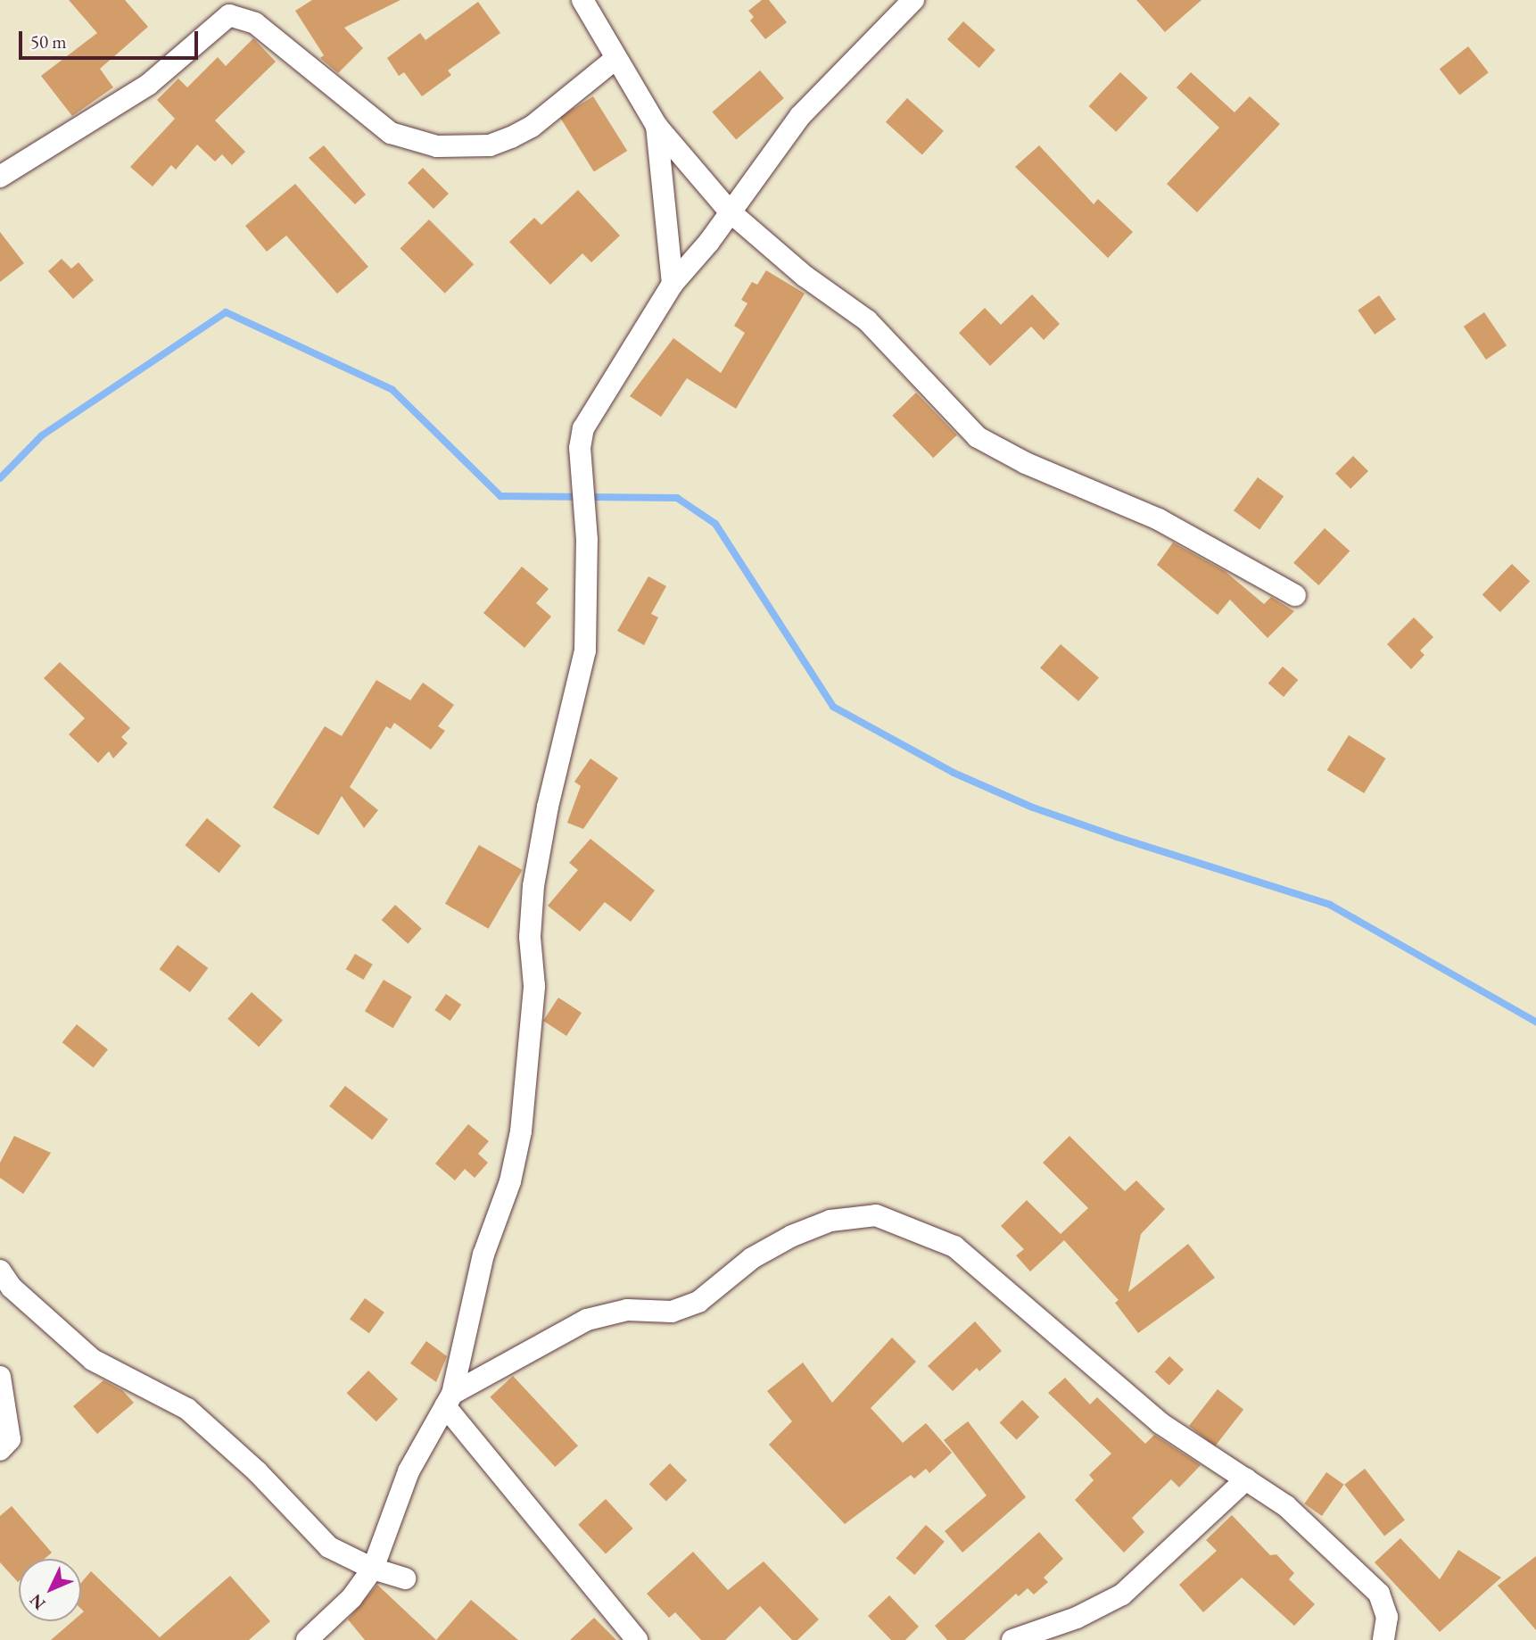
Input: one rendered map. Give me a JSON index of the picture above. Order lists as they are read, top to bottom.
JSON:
{
  "scale_bar": "50 m",
  "north": "bottom left"
}
